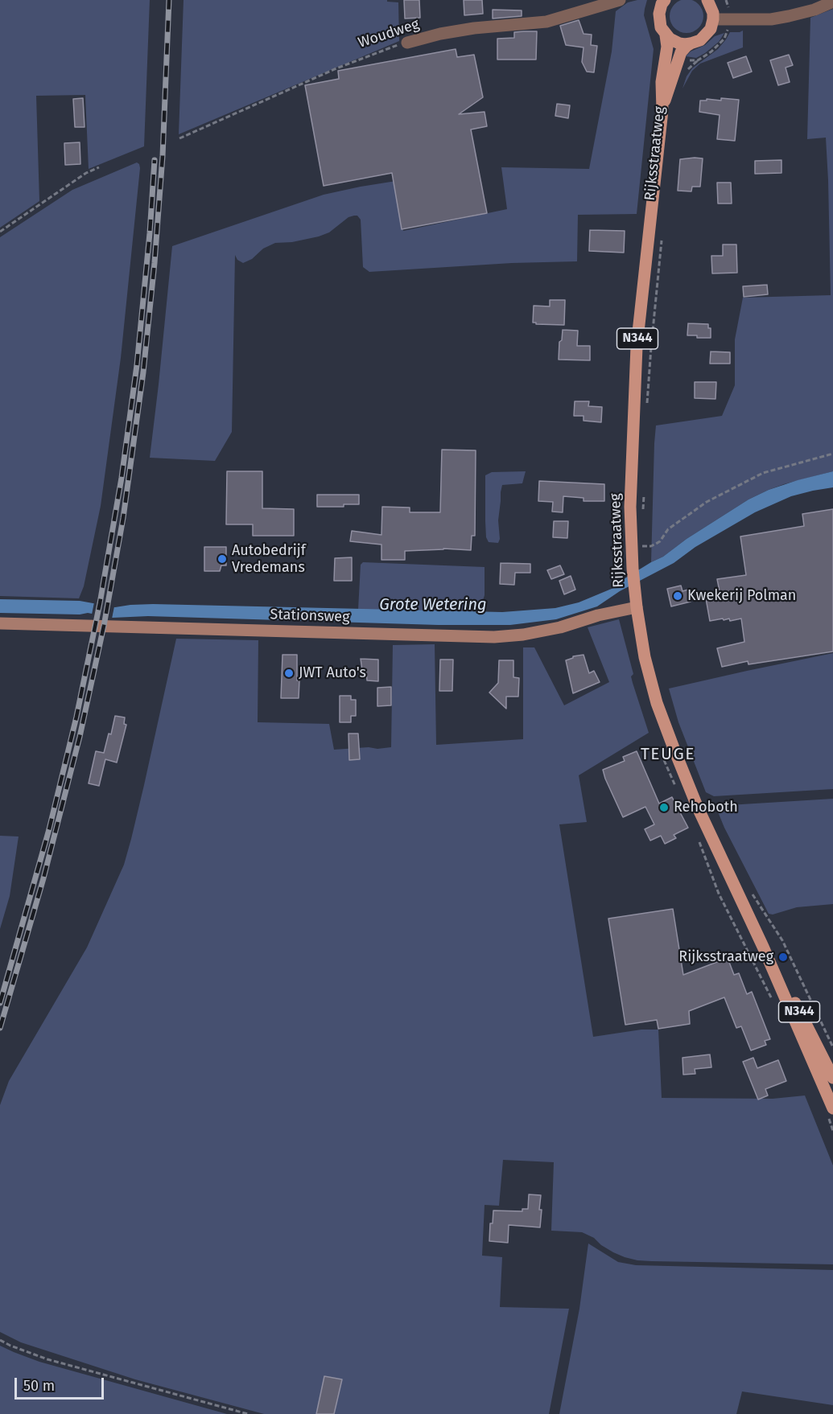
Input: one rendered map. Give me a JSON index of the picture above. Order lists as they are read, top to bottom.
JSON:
{
  "streets": {
    "main road": ["Rijksstraatweg", "N344"],
    "street": ["Woudweg", "Stationsweg"]
  },
  "crossings": [
    ["Rijksstraatweg", "N344"],
    ["Rijksstraatweg", "Stationsweg"]
  ],
  "districts": ["TEUGE"],
  "water": ["Grote Wetering"],
  "places": [
    "Autobedrijf Vredemans",
    "Kwekerij Polman",
    "JWT Auto's",
    "Rehoboth",
    "Rijksstraatweg"
  ],
  "scale_bar": "50 m"
}
